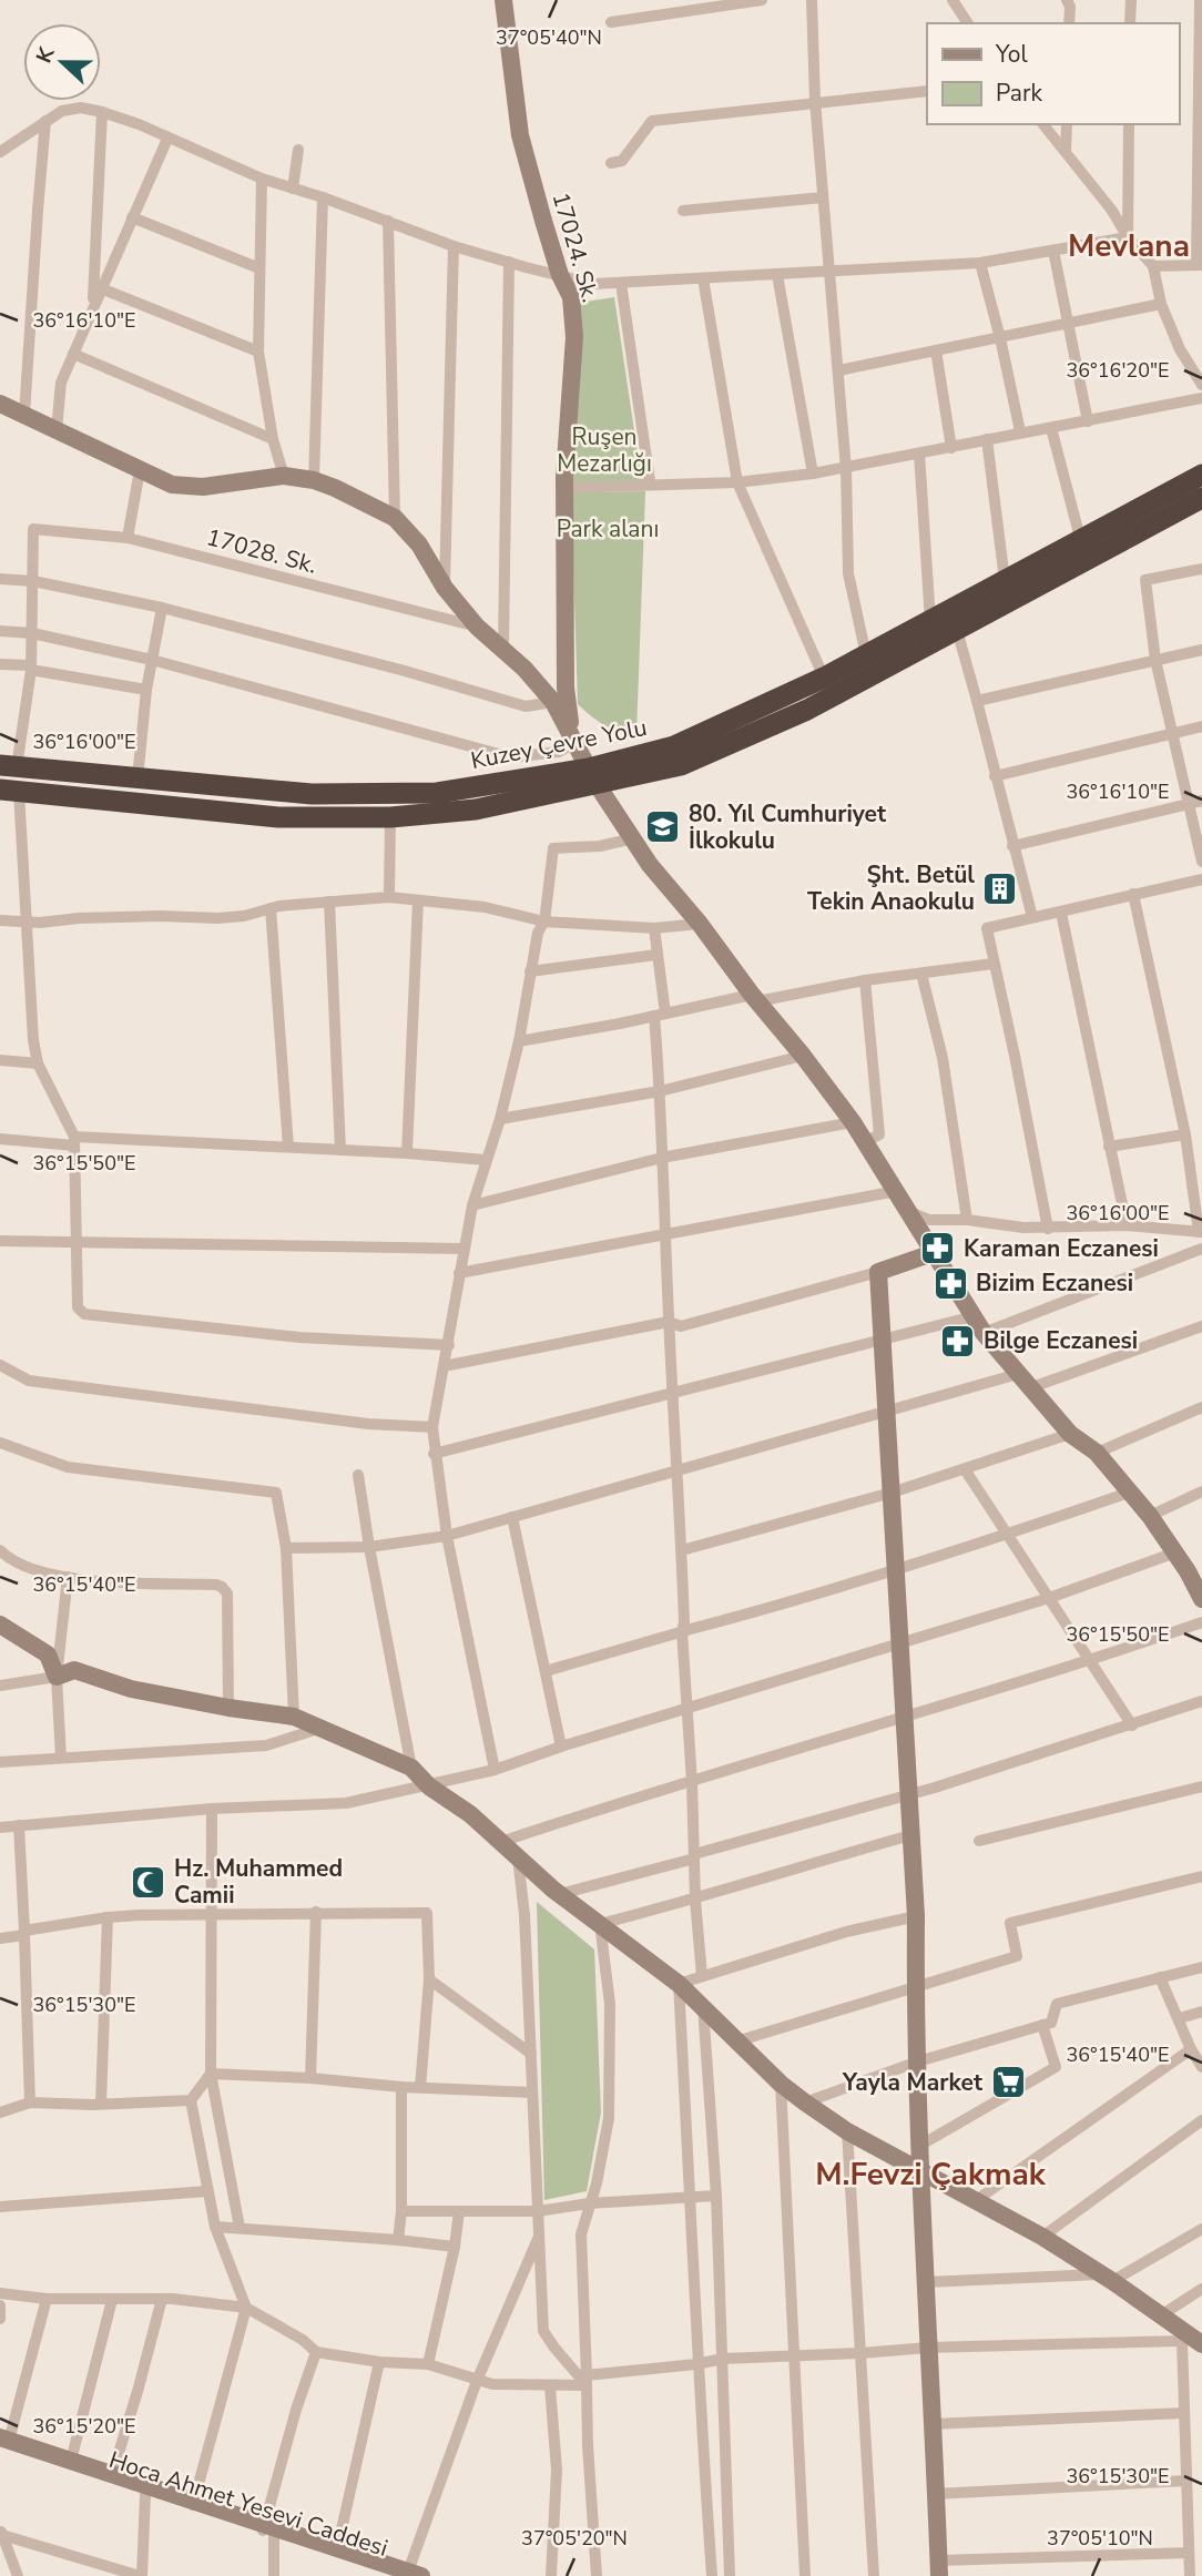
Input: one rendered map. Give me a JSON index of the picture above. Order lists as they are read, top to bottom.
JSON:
{
  "streets": {
    "highway": ["Kuzey Çevre Yolu"],
    "street": ["17024. Sk.", "17028. Sk.", "Hoca Ahmet Yesevi Caddesi"]
  },
  "districts": ["Mevlana", "M.Fevzi Çakmak"],
  "parks": ["Ruşen Mezarlığı", "Park alanı"],
  "places": {
    "school or university": ["80. Yıl Cumhuriyet İlkokulu"],
    "building": ["Şht. Betül Tekin Anaokulu"],
    "pharmacy": ["Karaman Eczanesi", "Bizim Eczanesi", "Bilge Eczanesi"],
    "mosque": ["Hz. Muhammed Camii"],
    "supermarket": ["Yayla Market"]
  },
  "legend": ["Yol", "Park"],
  "north": "left",
  "coordinates": [
    "37°05'40\"N",
    "36°16'10\"E",
    "36°16'20\"E",
    "36°16'00\"E",
    "36°15'50\"E",
    "36°15'40\"E",
    "36°15'30\"E",
    "36°15'20\"E",
    "37°05'20\"N",
    "37°05'10\"N"
  ]
}
